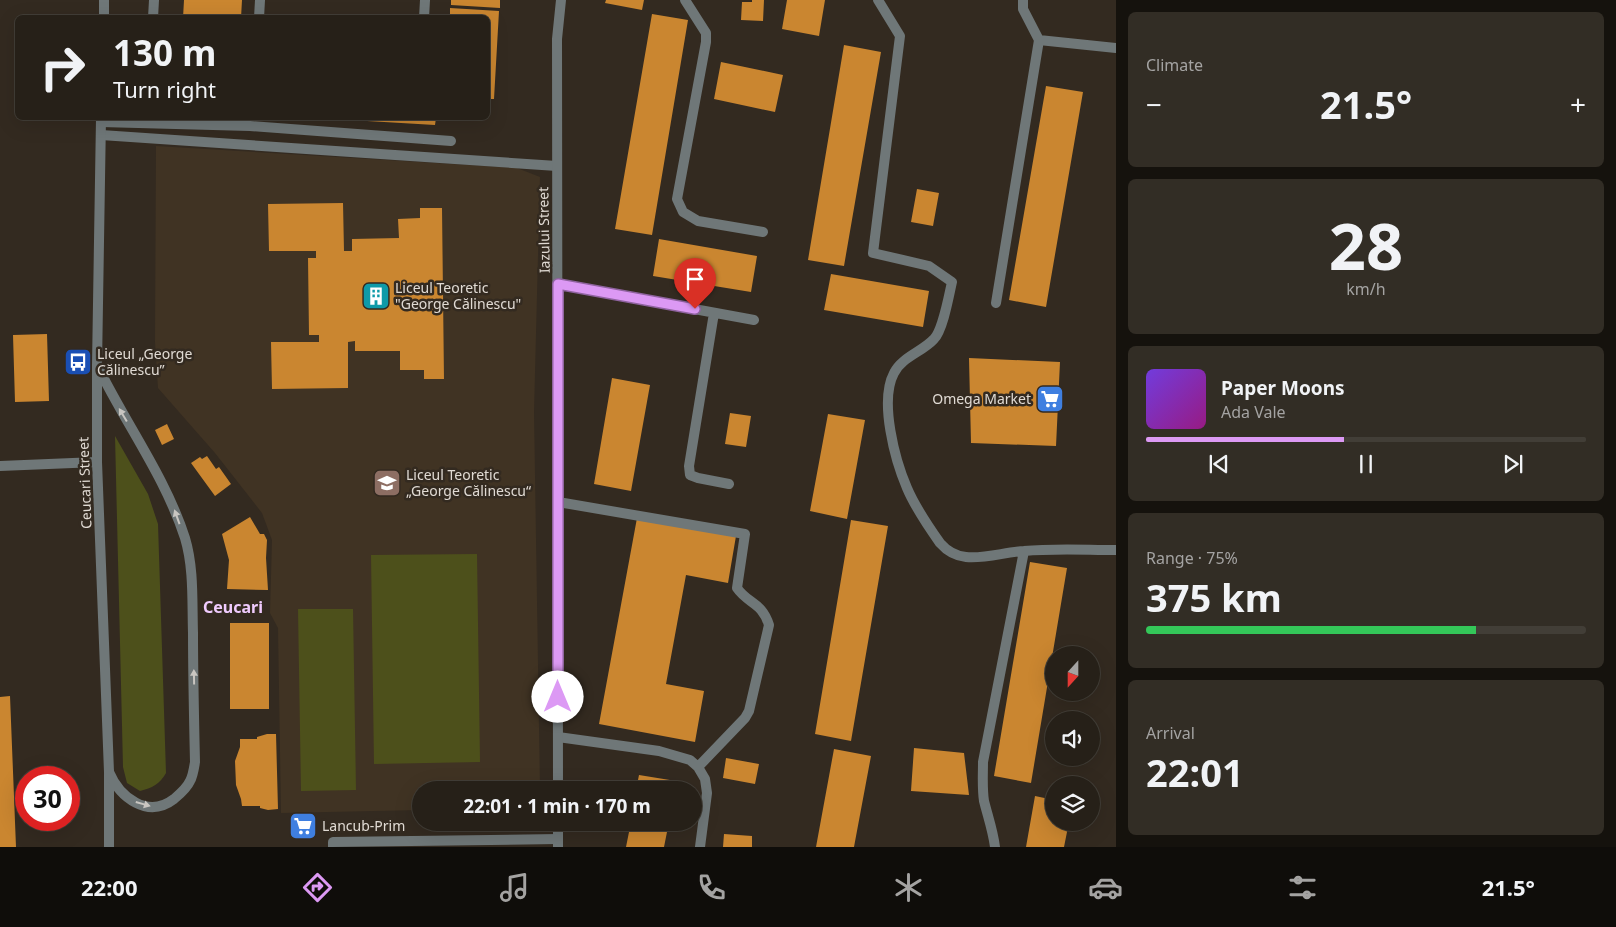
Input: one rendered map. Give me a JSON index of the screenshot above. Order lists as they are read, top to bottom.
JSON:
{
  "streets": {
    "street": ["Iazului Street", "Ceucari Street"]
  },
  "districts": ["Ceucari"],
  "places": {
    "building": ["Liceul Teoretic \"George Călinescu\""],
    "bus stop": ["Liceul „George Călinescu”"],
    "supermarket": ["Omega Market", "Lancub-Prim"],
    "school or university": ["Liceul Teoretic „George Călinescu“"]
  },
  "north": "bottom",
  "page": {
    "tile": [
      "Climate",
      ["28", "km/h"],
      ["Range · 75%", "375 km"],
      ["Arrival", "22:01"]
    ],
    "turn": ["130 m", "Turn right"],
    "heat": ["−", "21.5°", "+"],
    "song": ["Paper Moons", "Ada Vale"],
    "limit": "30",
    "trip": "22:01 · 1 min · 170 m",
    "tabs": ["22:00", "21.5°"]
  }
}
